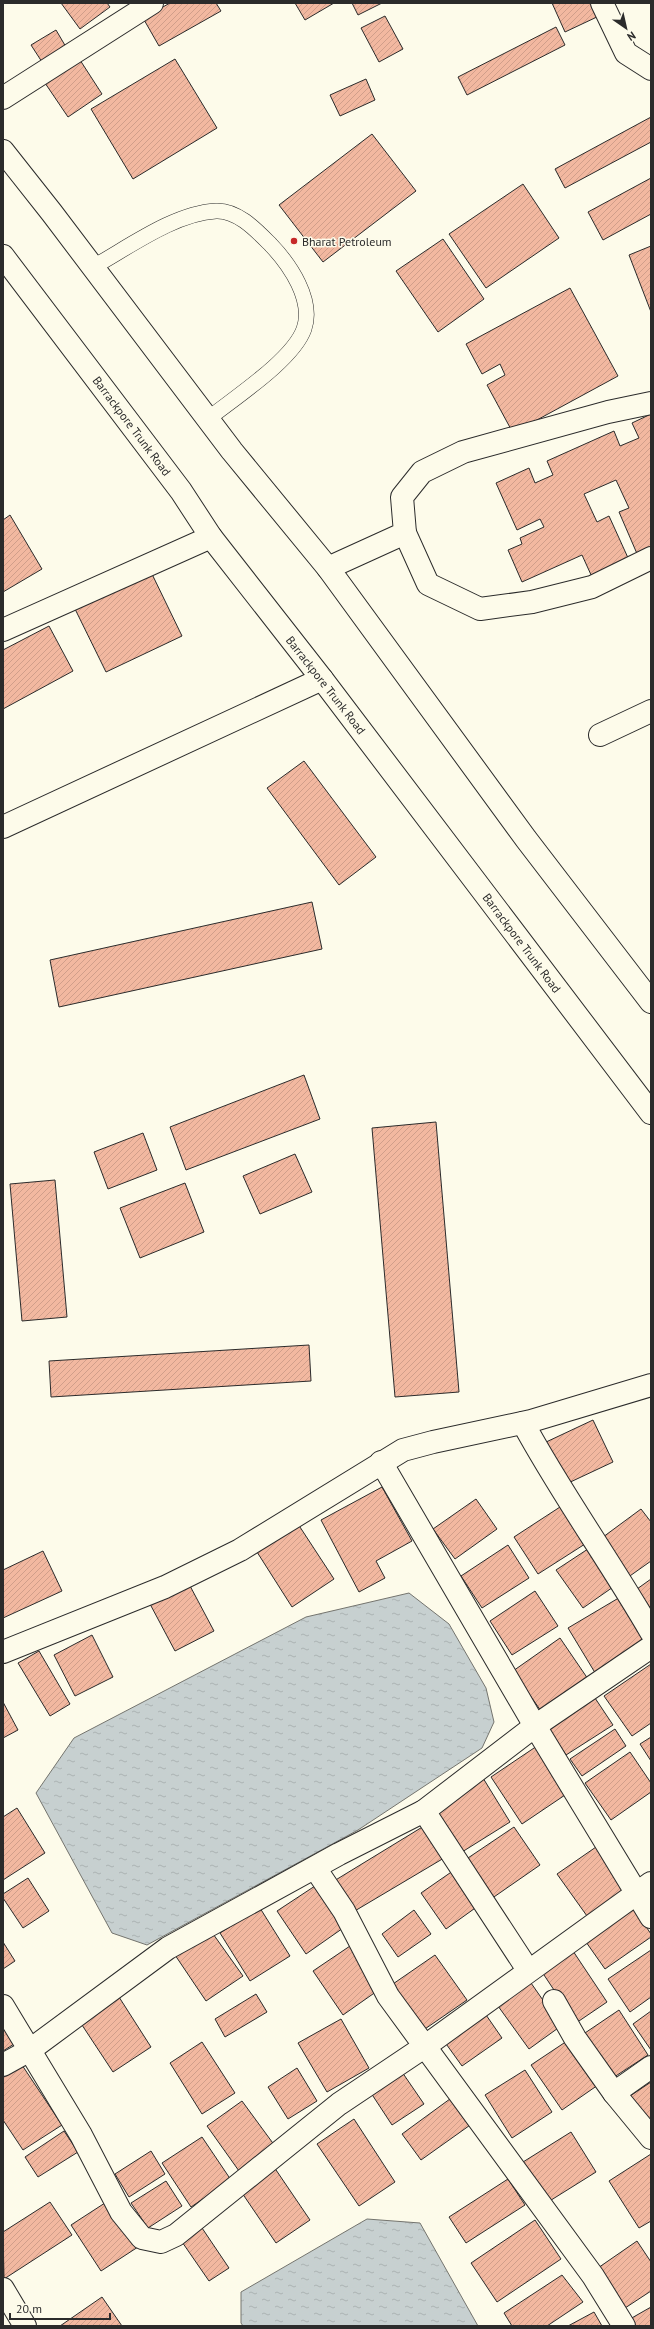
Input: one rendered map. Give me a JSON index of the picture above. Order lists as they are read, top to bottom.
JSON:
{
  "streets": {
    "street": ["Barrackpore Trunk Road"]
  },
  "places": ["Bharat Petroleum"],
  "scale_bar": "20 m",
  "north": "bottom right"
}
